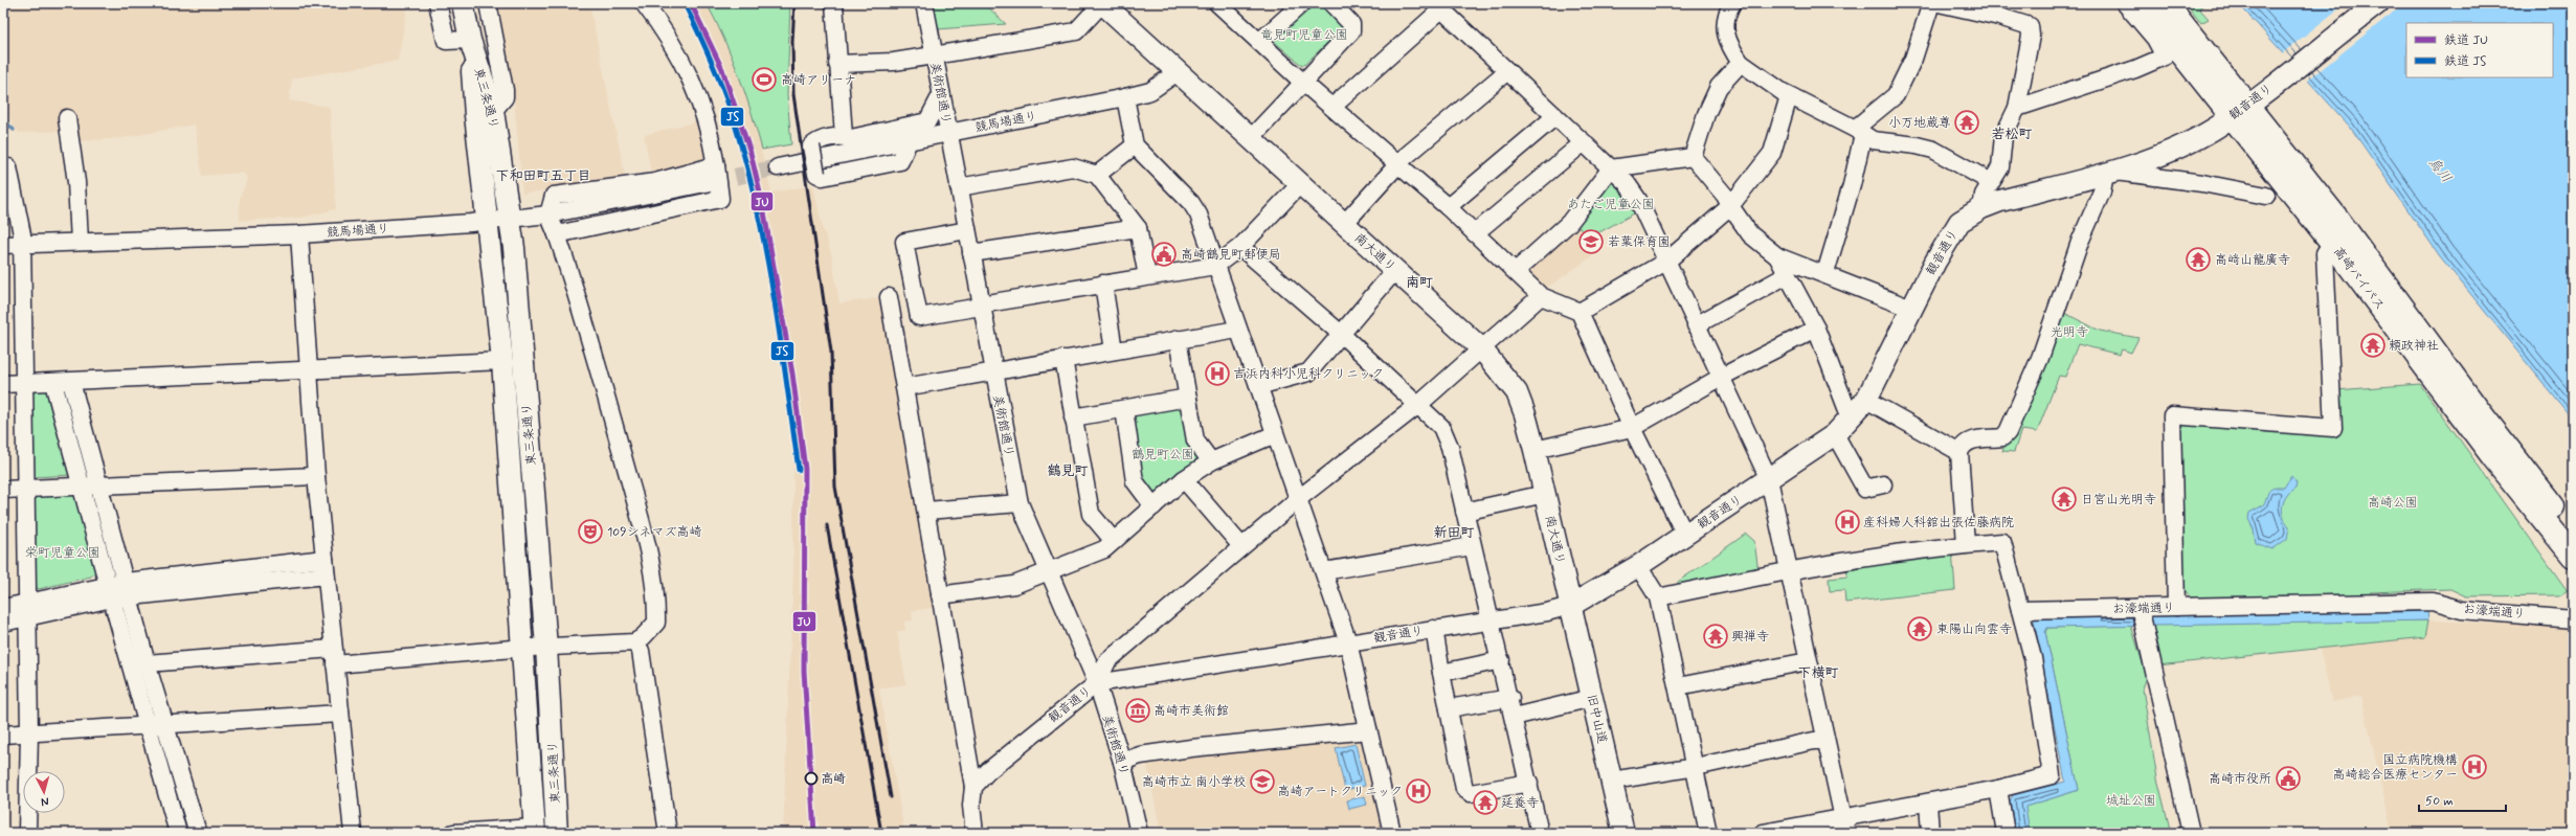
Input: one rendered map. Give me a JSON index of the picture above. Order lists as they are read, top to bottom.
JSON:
{
  "streets": {
    "highway": ["高崎バイパス"],
    "main road": [
      "東三条通り",
      "観音通り",
      "南大通り",
      "旧中山道"
    ],
    "street": ["美術館通り", "競馬場通り", "お濠端通り"]
  },
  "crossings": [
    ["美術館通り", "観音通り"],
    ["美術館通り", "競馬場通り"],
    ["東三条通り", "競馬場通り"],
    ["観音通り", "南大通り"],
    ["観音通り", "高崎バイパス"],
    ["観音通り", "旧中山道"],
    ["競馬場通り", "南大通り"],
    ["南大通り", "旧中山道"]
  ],
  "districts": [
    "若松町",
    "下和田町五丁目",
    "南町",
    "鶴見町",
    "新田町",
    "下横町"
  ],
  "water": ["烏川"],
  "parks": [
    "竜見町児童公園",
    "あたご児童公園",
    "光明寺",
    "鶴見町公園",
    "高崎公園",
    "栄町児童公園",
    "城址公園"
  ],
  "places": {
    "sports": ["高崎アリーナ"],
    "temple": [
      "小万地蔵尊",
      "高﨑山龍廣寺",
      "頼政神社",
      "日宮山光明寺",
      "東陽山向雲寺",
      "興禅寺",
      "延養寺"
    ],
    "school or university": ["若葉保育園", "高崎市立 南小学校"],
    "public building": ["高崎鶴見町郵便局", "高崎市役所"],
    "hospital": [
      "吉浜内科小児科クリニック",
      "産科婦人科舘出張佐藤病院",
      "国立病院機構 高崎総合医療センター",
      "高崎アートクリニック"
    ],
    "theatre": ["109シネマズ高崎"],
    "museum": ["高崎市美術館"],
    "other": ["高崎"]
  },
  "lines": ["rail line JU", "rail line JS"],
  "legend": ["鉄道 JU", "鉄道 JS"],
  "scale_bar": "50 m",
  "north": "bottom"
}
